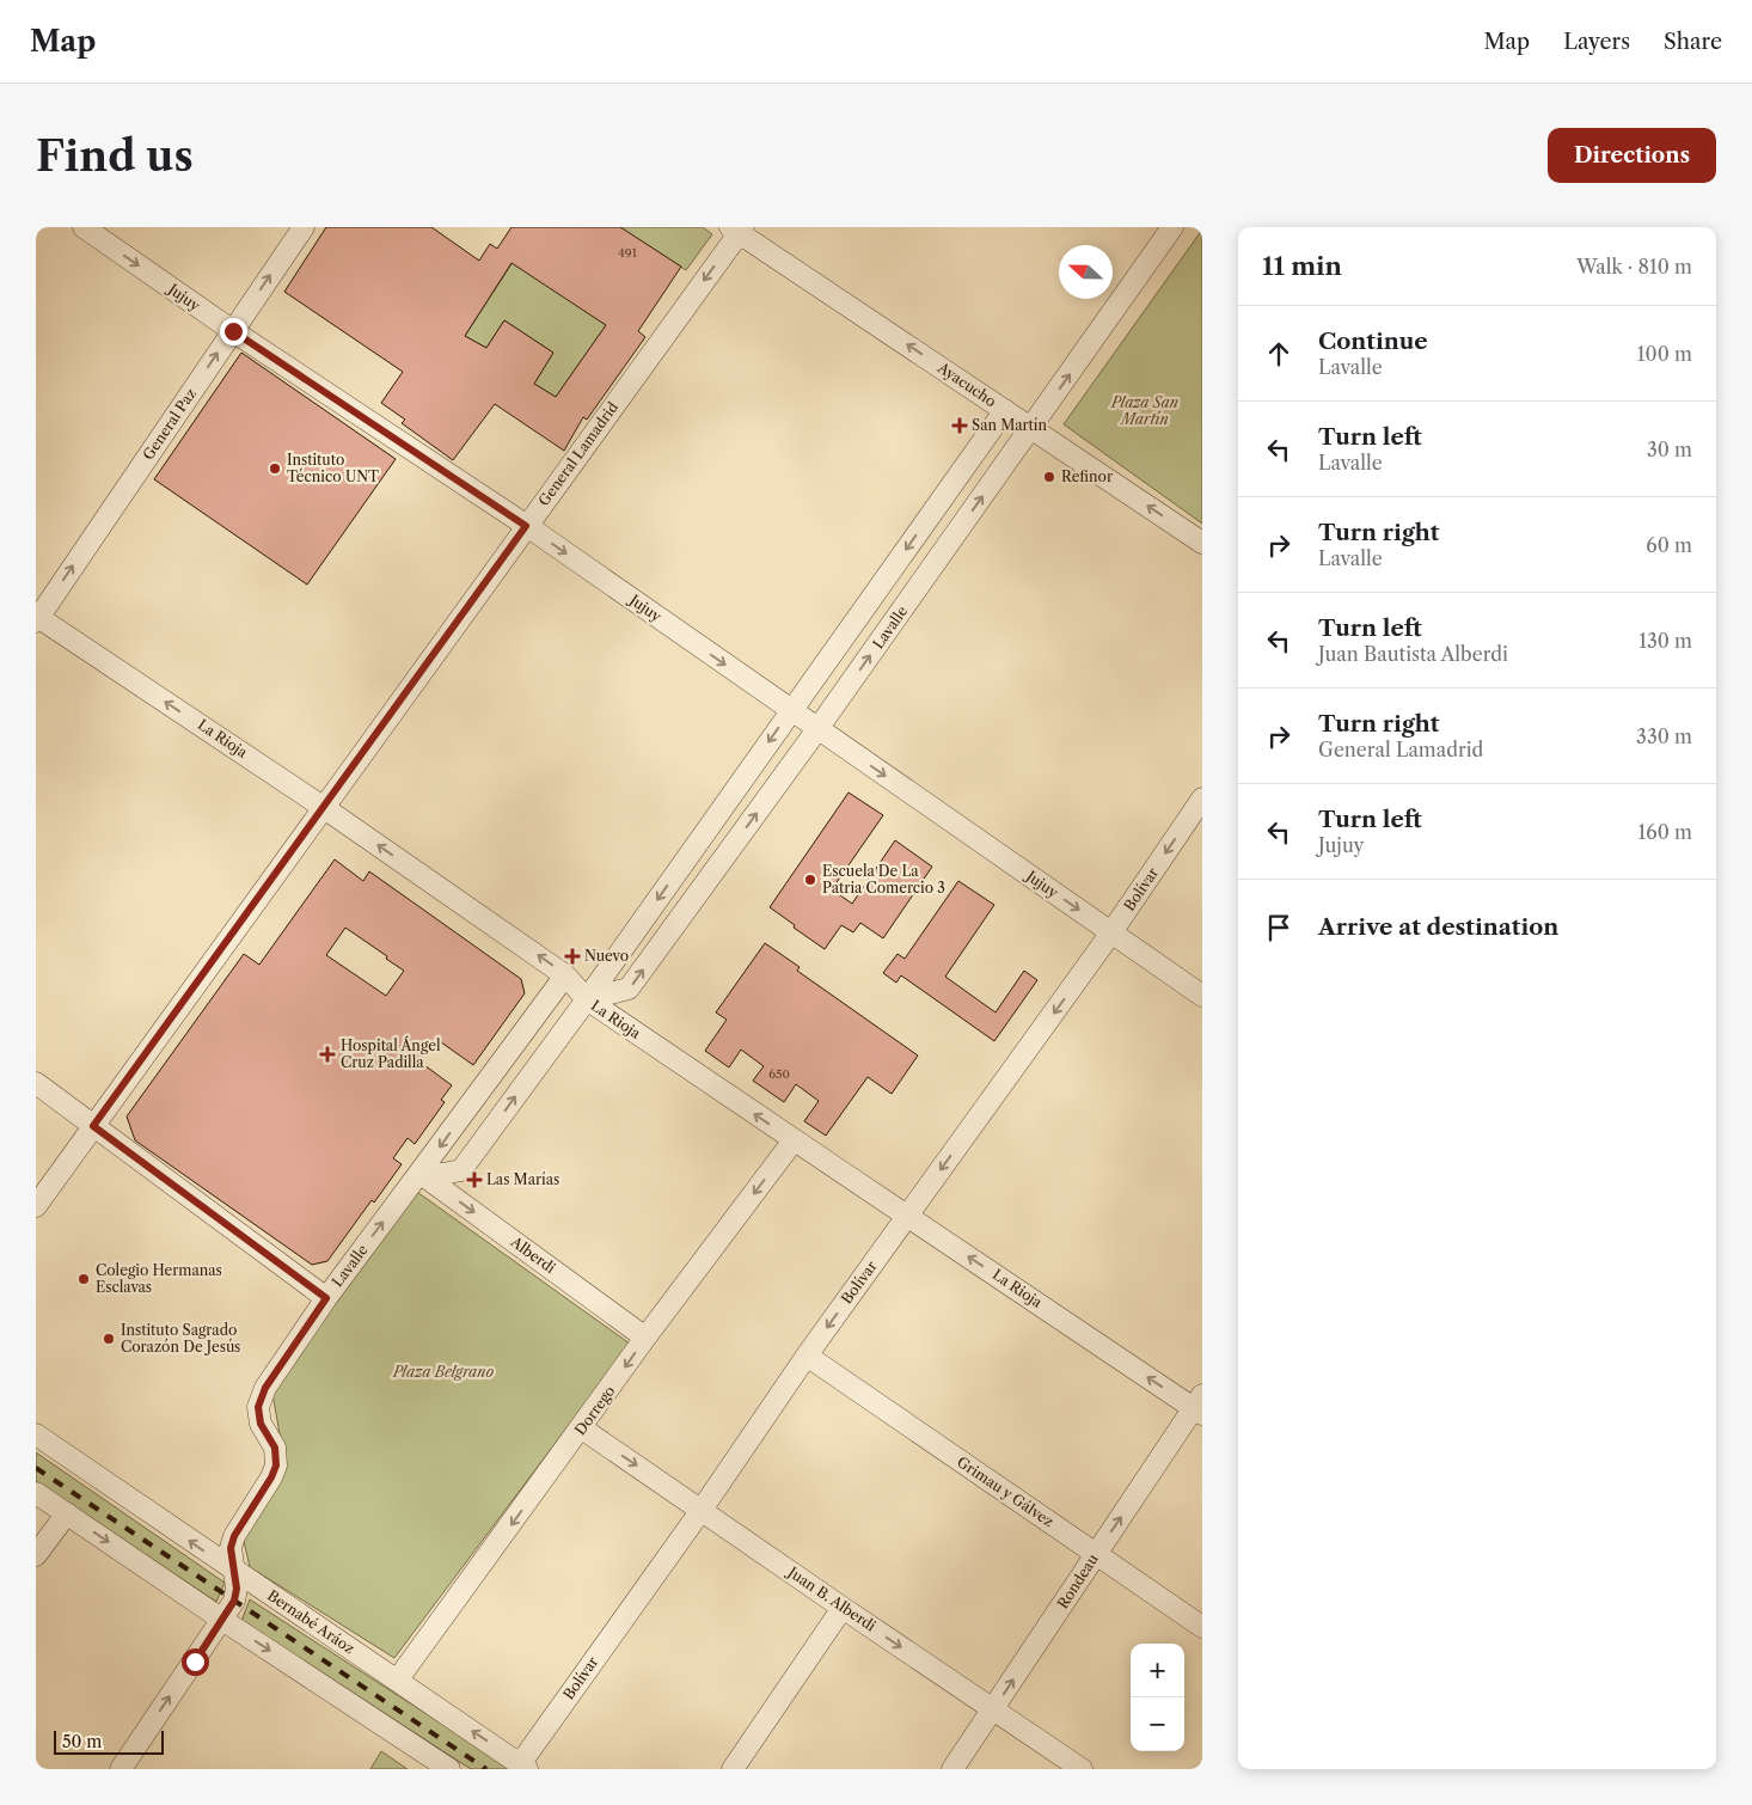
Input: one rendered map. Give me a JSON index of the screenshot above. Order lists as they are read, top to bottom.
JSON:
{
  "streets": {
    "street": [
      "Jujuy",
      "Ayacucho",
      "General Paz",
      "General Lamadrid",
      "Lavalle",
      "La Rioja",
      "Bolívar",
      "Alberdi",
      "Dorrego",
      "Grimau y Gálvez",
      "Rondeau",
      "Juan B. Alberdi",
      "Bernabé Aráoz"
    ]
  },
  "crossings": [
    ["Jujuy", "General Paz"],
    ["Jujuy", "General Lamadrid"],
    ["Jujuy", "Lavalle"],
    ["Jujuy", "Bolívar"],
    ["Ayacucho", "General Lamadrid"],
    ["Ayacucho", "Lavalle"],
    ["General Paz", "La Rioja"],
    ["General Lamadrid", "La Rioja"],
    ["Lavalle", "La Rioja"],
    ["Lavalle", "Alberdi"],
    ["Lavalle", "Bernabé Aráoz"],
    ["La Rioja", "Bolívar"],
    ["La Rioja", "Dorrego"],
    ["La Rioja", "Rondeau"],
    ["Bolívar", "Grimau y Gálvez"],
    ["Bolívar", "Juan B. Alberdi"],
    ["Bolívar", "Bernabé Aráoz"],
    ["Alberdi", "Dorrego"],
    ["Dorrego", "Juan B. Alberdi"],
    ["Dorrego", "Bernabé Aráoz"],
    ["Grimau y Gálvez", "Rondeau"],
    ["Rondeau", "Juan B. Alberdi"]
  ],
  "one_way": [
    "Jujuy",
    "Ayacucho",
    "General Paz",
    "La Rioja",
    "Bolívar",
    "Alberdi",
    "Dorrego",
    "Rondeau",
    "Juan B. Alberdi"
  ],
  "parks": ["Plaza San Martín", "Plaza Belgrano"],
  "places": {
    "health": [
      "San Martín",
      "Nuevo",
      "Hospital Ángel Cruz Padilla",
      "Las Marías"
    ],
    "other": [
      "Instituto Técnico UNT",
      "Refinor",
      "Escuela De La Patria Comercio 3",
      "Colegio Hermanas Esclavas",
      "Instituto Sagrado Corazón De Jesús"
    ]
  },
  "house_numbers": ["491", "650"],
  "scale_bar": "50 m",
  "north": "left",
  "page": {
    "header": "Map",
    "nav": ["Map", "Layers", "Share"],
    "buttons": "Directions",
    "title": "Find us",
    "heading": ["11 min", "Walk · 810 m"],
    "list": [
      ["Continue", "Lavalle", "100 m"],
      ["Turn left", "Lavalle", "30 m"],
      ["Turn right", "Lavalle", "60 m"],
      ["Turn left", "Juan Bautista Alberdi", "130 m"],
      ["Turn right", "General Lamadrid", "330 m"],
      ["Turn left", "Jujuy", "160 m"],
      "Arrive at destination"
    ],
    "map_buttons": ["+", "−"],
    "scale": "50 m"
  }
}
